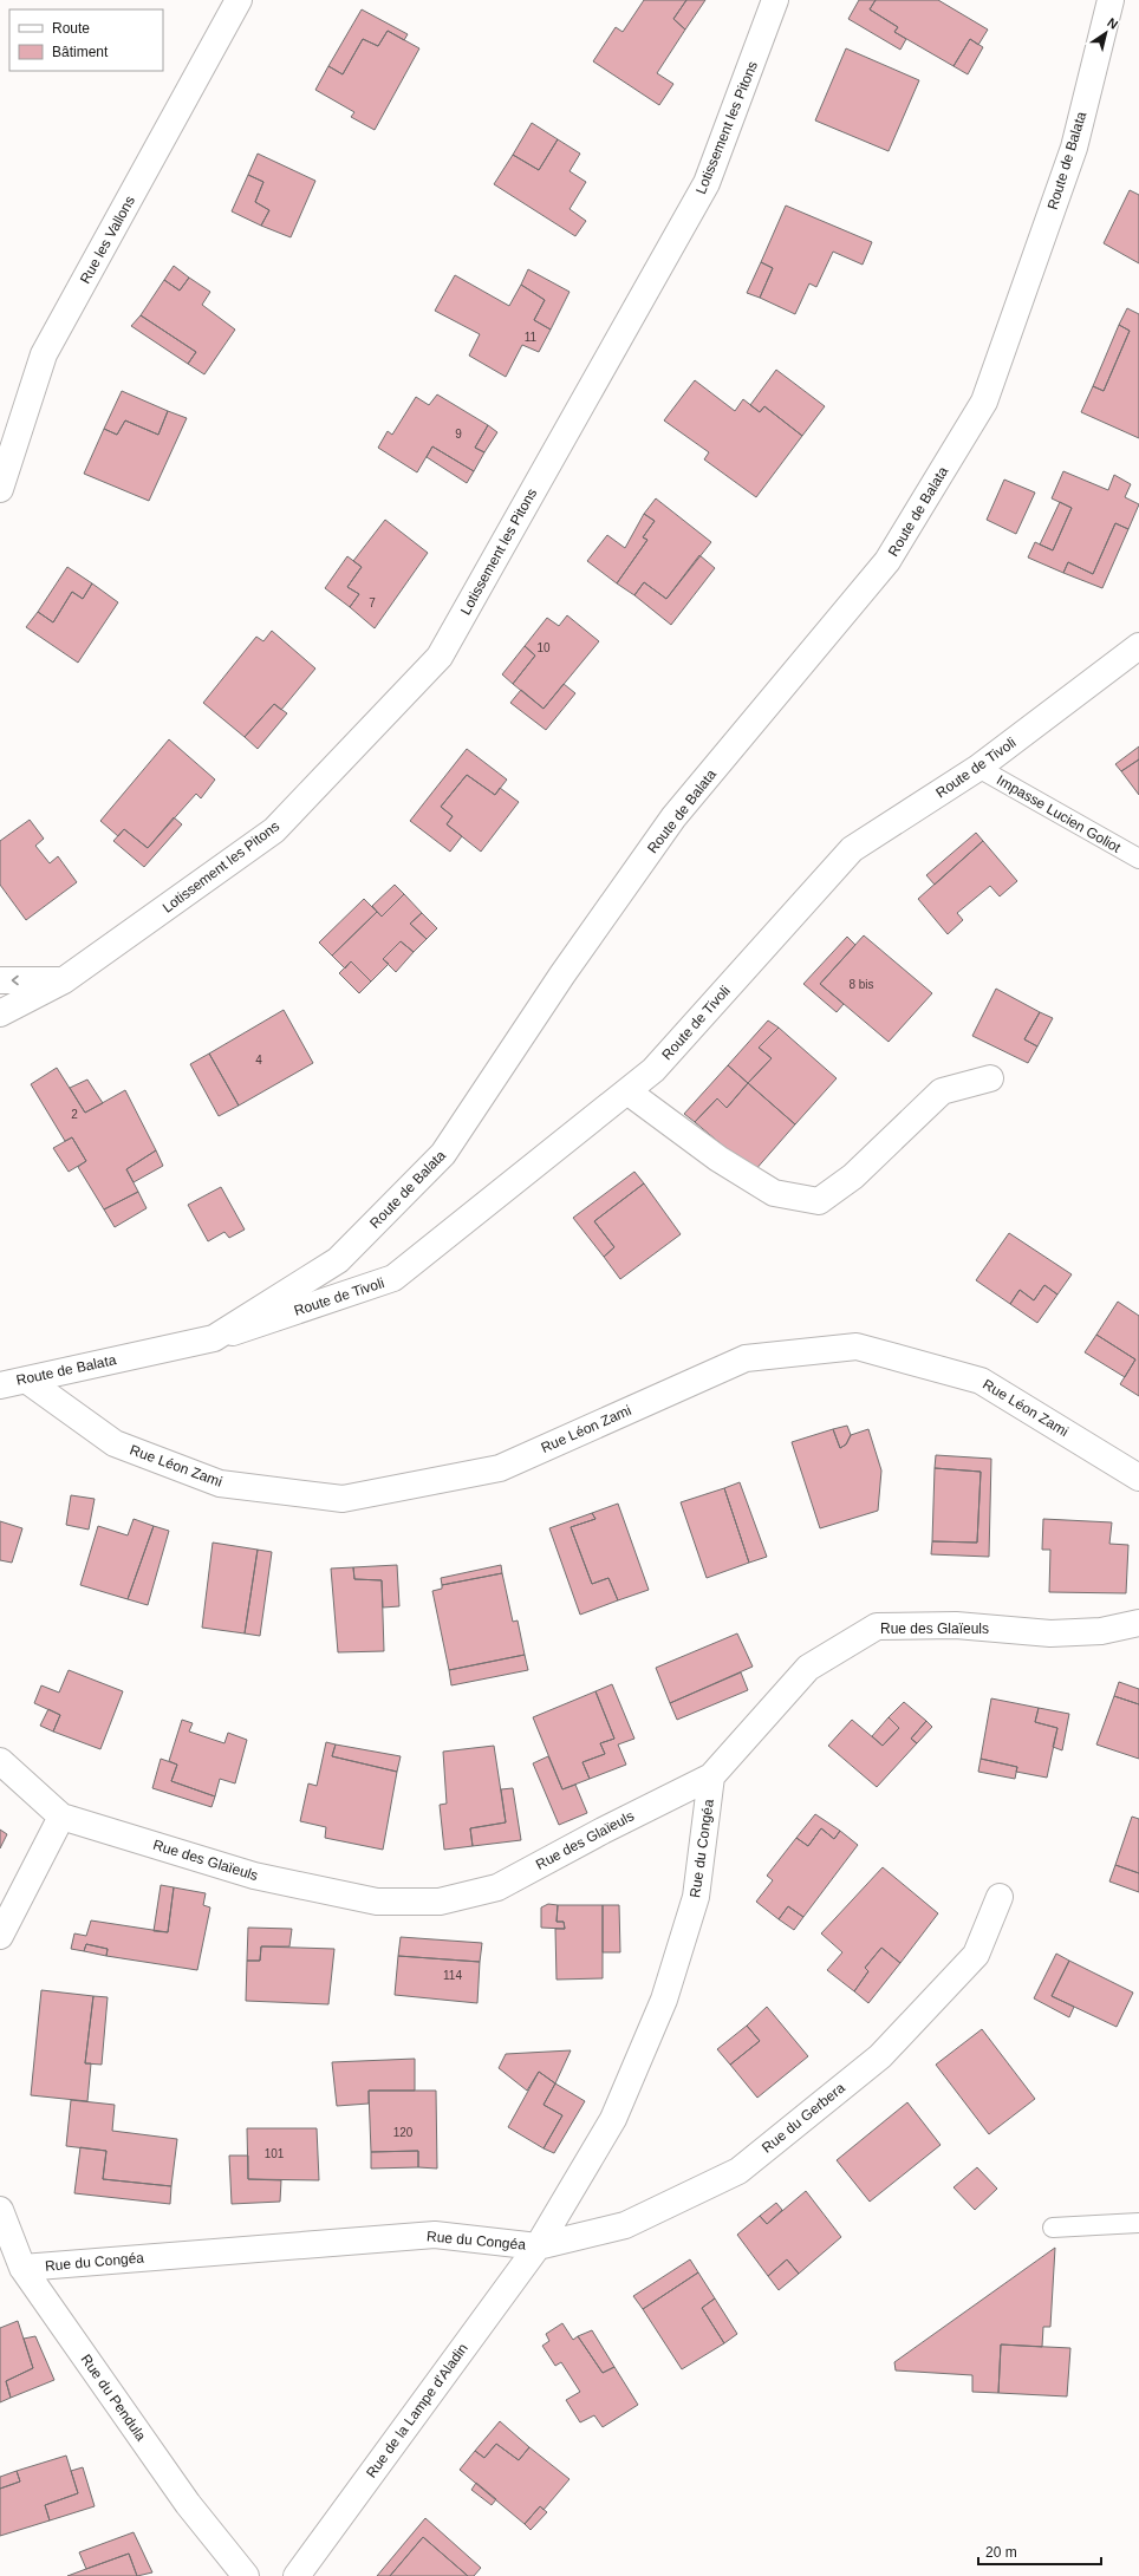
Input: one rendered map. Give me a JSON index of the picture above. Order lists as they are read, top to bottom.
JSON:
{
  "streets": {
    "street": [
      "Lotissement les Pitons",
      "Route de Balata",
      "Rue les Vallons",
      "Route de Tivoli",
      "Rue Léon Zami",
      "Rue des Glaïeuls",
      "Rue du Congéa",
      "Rue du Gerbera",
      "Rue du Pendula",
      "Rue de la Lampe d'Aladin"
    ],
    "lane": ["Impasse Lucien Goliot"]
  },
  "crossings": [
    ["Route de Balata", "Route de Tivoli"],
    ["Route de Balata", "Rue Léon Zami"],
    ["Route de Tivoli", "Impasse Lucien Goliot"],
    ["Rue des Glaïeuls", "Rue du Congéa"],
    ["Rue du Congéa", "Rue du Gerbera"],
    ["Rue du Congéa", "Rue du Pendula"],
    ["Rue du Congéa", "Rue de la Lampe d'Aladin"],
    ["Rue du Gerbera", "Rue de la Lampe d'Aladin"]
  ],
  "house_numbers": [
    "11",
    "9",
    "7",
    "10",
    "8 bis",
    "4",
    "2",
    "114",
    "120",
    "101"
  ],
  "legend": ["Route", "Bâtiment"],
  "scale_bar": "20 m",
  "north": "top right"
}
